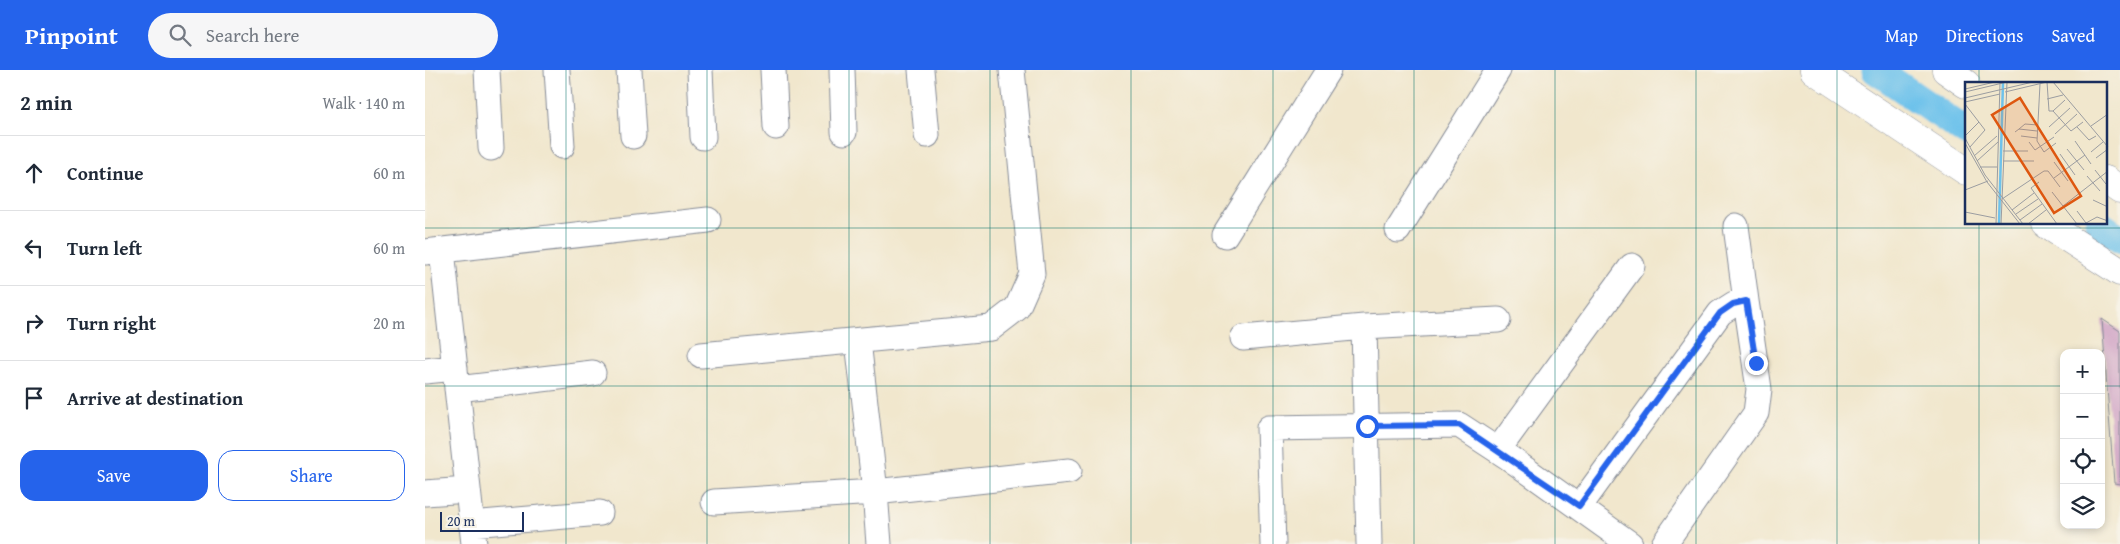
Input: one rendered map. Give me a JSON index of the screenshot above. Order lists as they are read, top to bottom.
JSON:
{
  "scale_bar": "20 m",
  "page": {
    "header": "Pinpoint",
    "search": "Search here",
    "nav": ["Map", "Directions", "Saved"],
    "heading": ["2 min", "Walk · 140 m"],
    "list": [
      ["Continue", "60 m"],
      ["Turn left", "60 m"],
      ["Turn right", "20 m"],
      "Arrive at destination"
    ],
    "map_buttons": ["+", "−"],
    "buttons": ["Save", "Share"],
    "scale": "20 m"
  }
}
